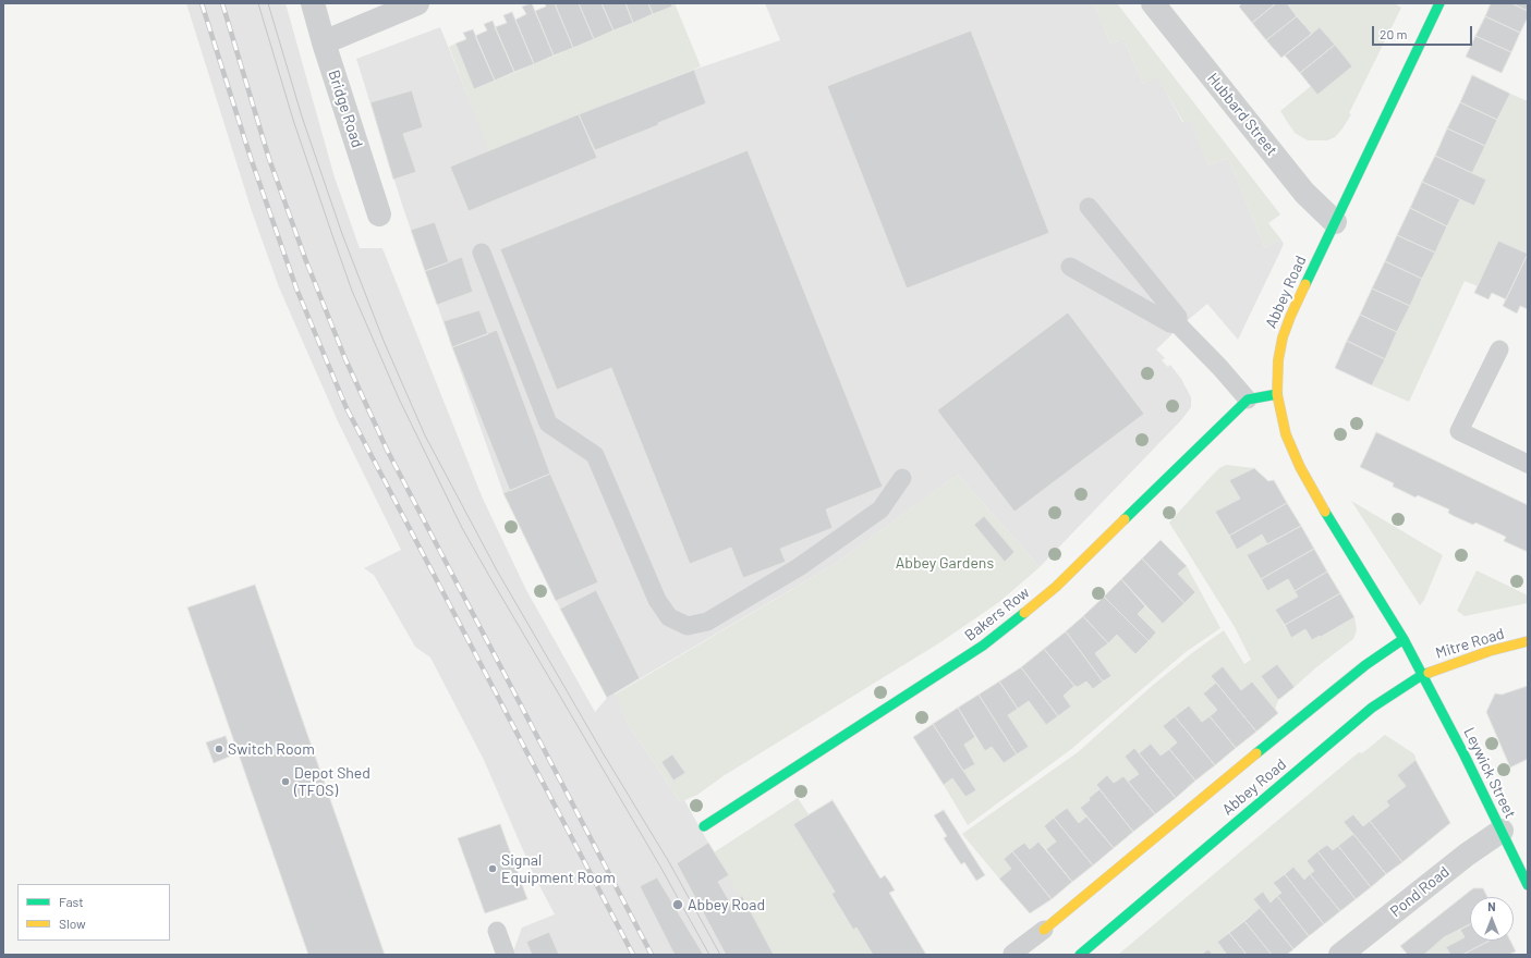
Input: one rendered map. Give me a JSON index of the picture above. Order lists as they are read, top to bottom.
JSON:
{
  "streets": {
    "street": [
      "Bridge Road",
      "Hubbard Street",
      "Abbey Road",
      "Bakers Row",
      "Mitre Road",
      "Leywick Street",
      "Pond Road"
    ]
  },
  "crossings": [
    ["Hubbard Street", "Abbey Road"],
    ["Abbey Road", "Mitre Road"],
    ["Abbey Road", "Leywick Street"],
    ["Mitre Road", "Leywick Street"],
    ["Leywick Street", "Pond Road"]
  ],
  "parks": ["Abbey Gardens"],
  "places": [
    "Switch Room",
    "Depot Shed (TFOS)",
    "Signal Equipment Room",
    "Abbey Road"
  ],
  "legend": ["Fast", "Slow"],
  "scale_bar": "20 m",
  "north": "top"
}
